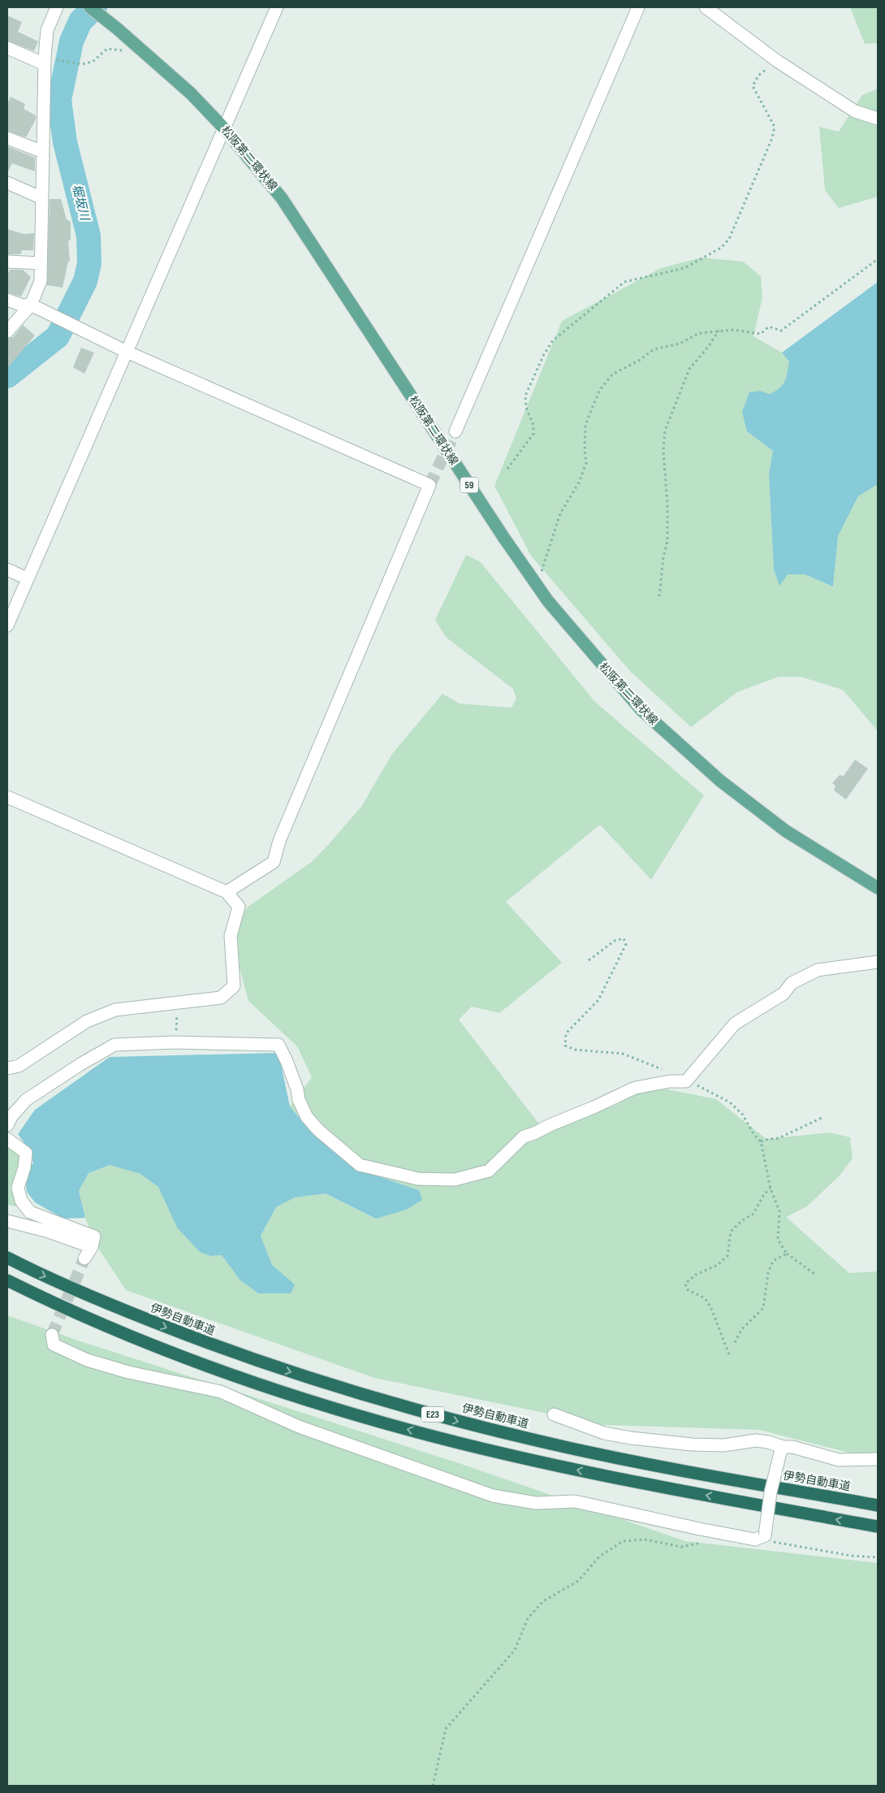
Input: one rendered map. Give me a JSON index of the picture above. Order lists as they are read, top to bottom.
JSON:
{
  "streets": {
    "highway": ["伊勢自動車道", "E23"],
    "main road": ["松阪第二環状線", "59"]
  },
  "water": ["堀坂川"]
}
